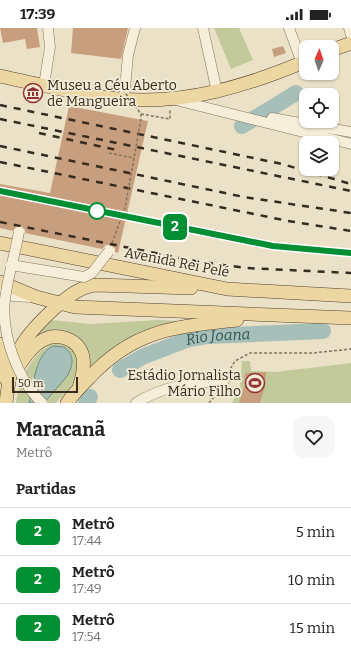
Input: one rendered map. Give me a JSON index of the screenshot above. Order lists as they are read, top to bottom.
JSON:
{
  "streets": {
    "main road": ["Avenida Rei Pelé"]
  },
  "water": ["Rio Joana"],
  "places": {
    "museum": ["Museu a Céu Aberto de Mangueira"],
    "sports": ["Estádio Jornalista Mário Filho"]
  },
  "lines": ["metro line 2"],
  "scale_bar": "50 m",
  "north": "top",
  "page": {
    "status": "17:39",
    "on_map": "2",
    "scale": "50 m",
    "heading": [
      ["Maracanã", "Metrô"],
      "Partidas"
    ],
    "list": [
      {
        "mark": "2",
        "name": "Metrô",
        "note": "17:44",
        "value": "5 min"
      },
      {
        "mark": "2",
        "name": "Metrô",
        "note": "17:49",
        "value": "10 min"
      },
      {
        "mark": "2",
        "name": "Metrô",
        "note": "17:54",
        "value": "15 min"
      }
    ]
  }
}
